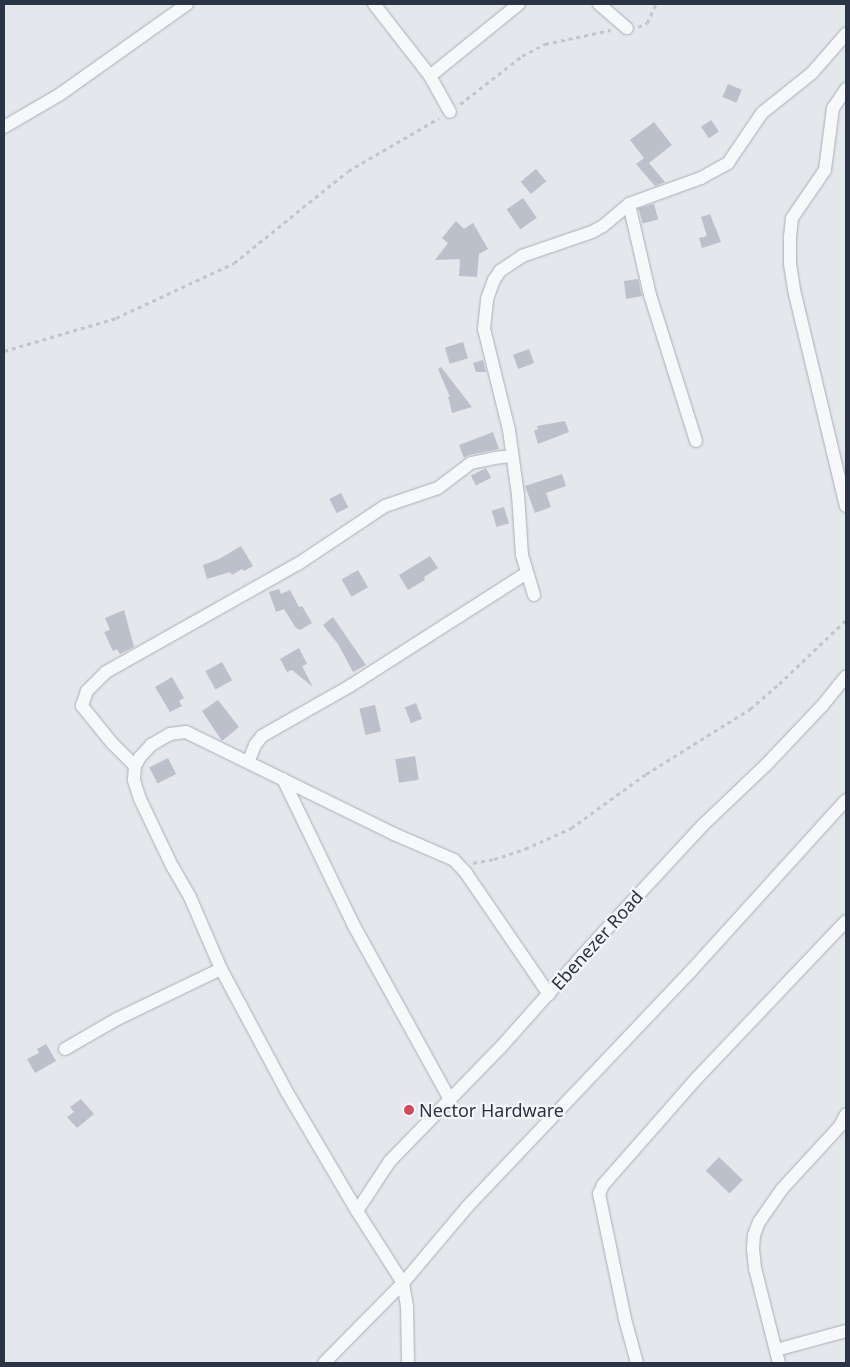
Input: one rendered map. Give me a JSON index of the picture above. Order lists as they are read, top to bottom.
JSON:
{
  "streets": {
    "street": ["Ebenezer Road"]
  },
  "places": ["Nector Hardware"]
}
